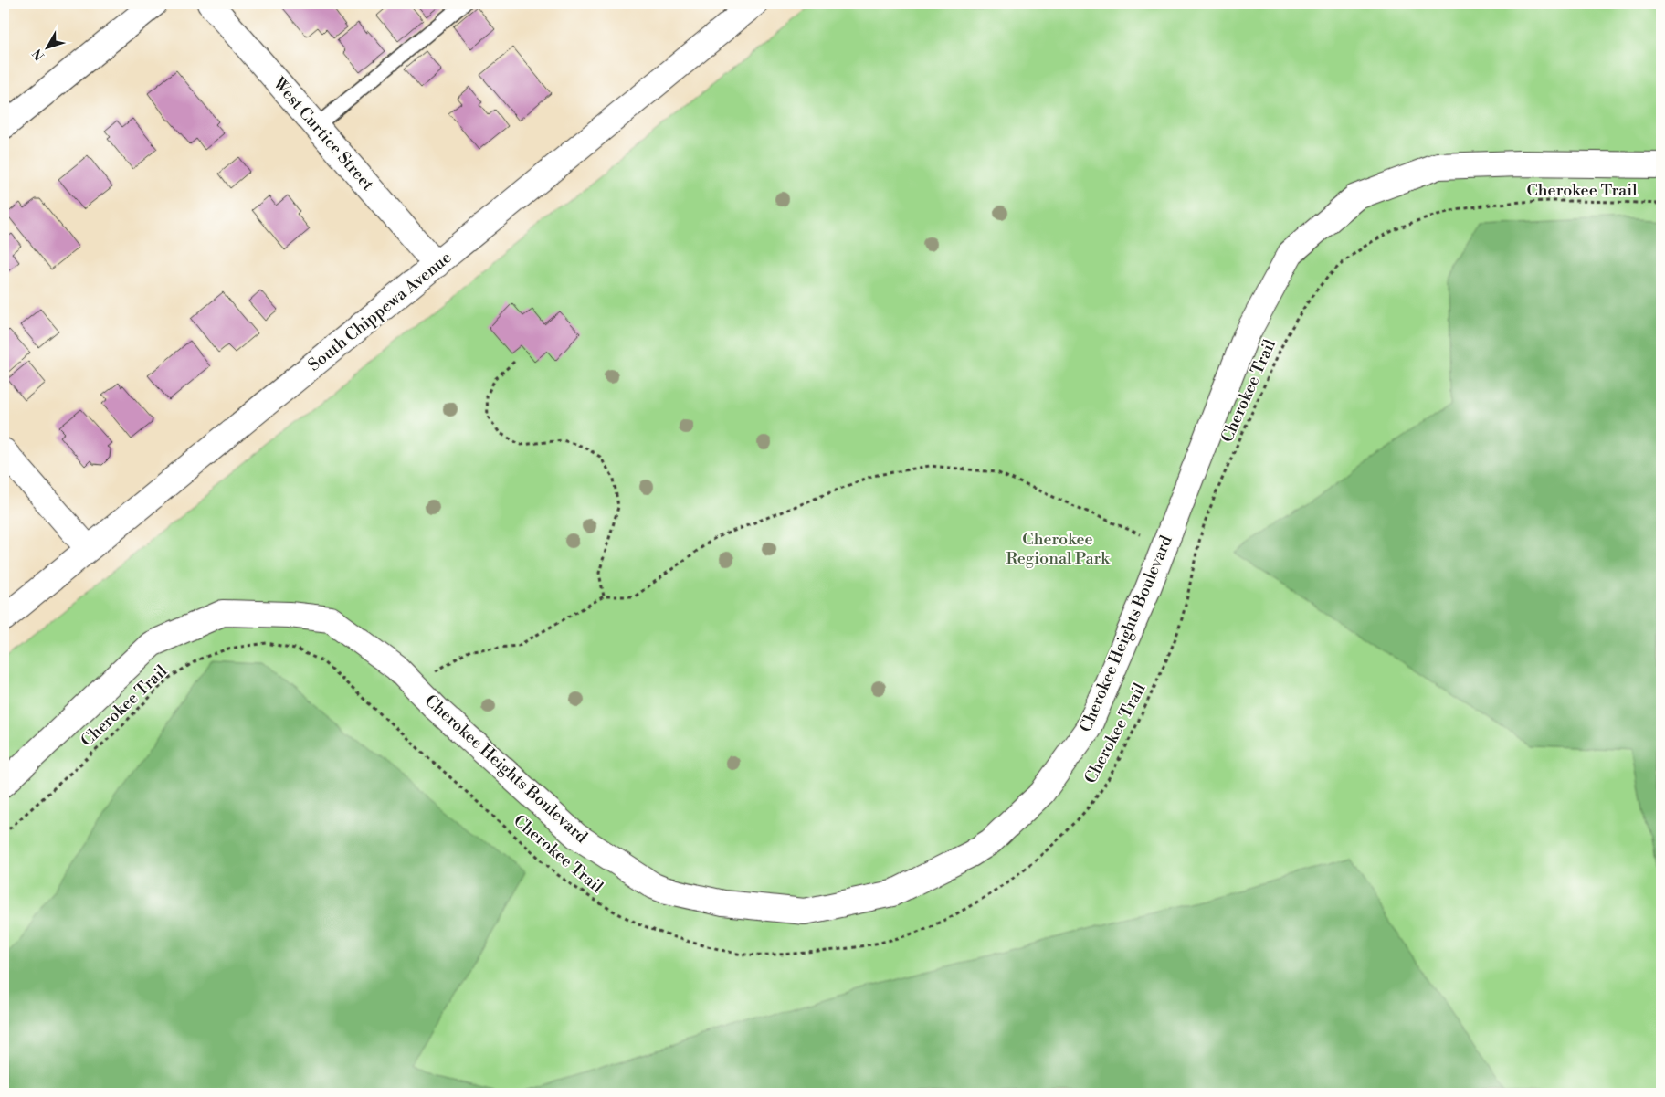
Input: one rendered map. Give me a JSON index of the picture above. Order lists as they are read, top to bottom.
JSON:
{
  "streets": {
    "street": ["West Curtice Street", "South Chippewa Avenue", "Cherokee Heights Boulevard"],
    "path": ["Cherokee Trail"]
  },
  "crossings": [
    ["West Curtice Street", "South Chippewa Avenue"]
  ],
  "parks": ["Cherokee Regional Park"],
  "north": "bottom left"
}
